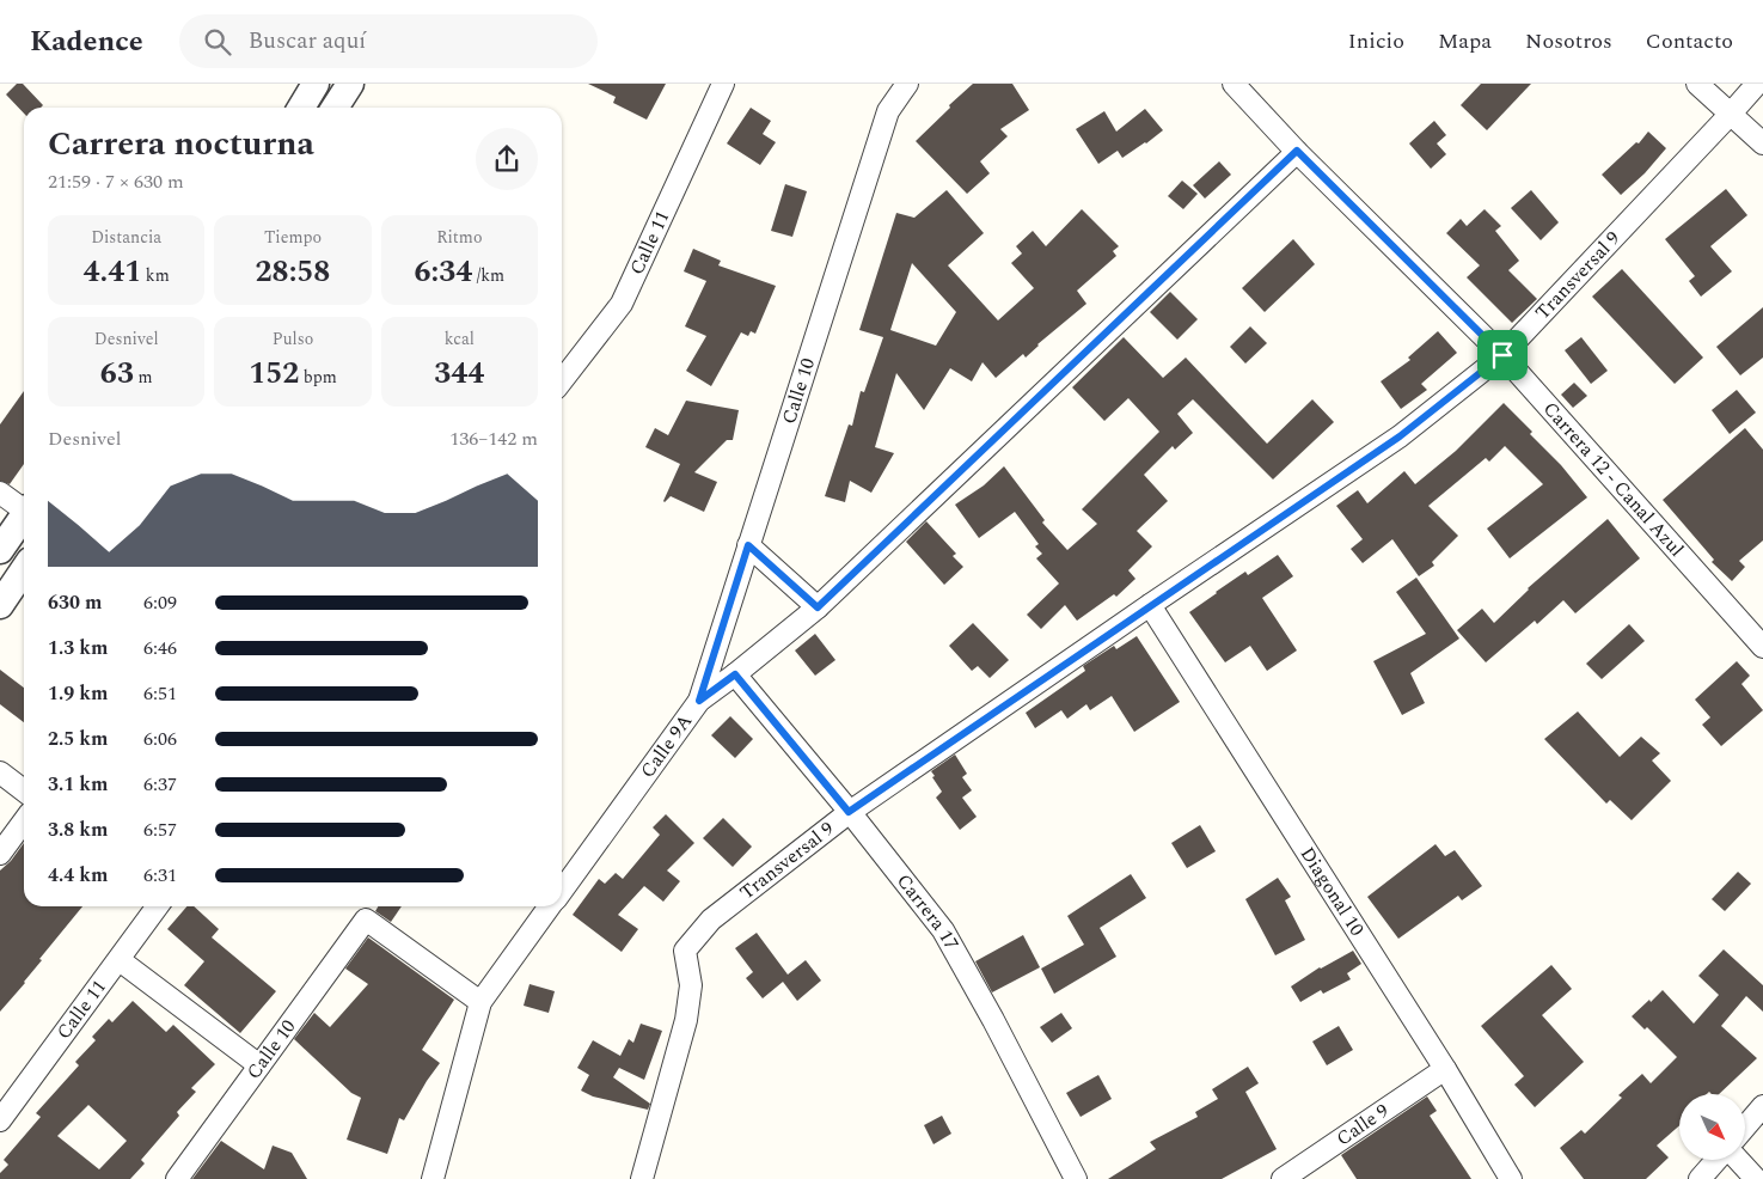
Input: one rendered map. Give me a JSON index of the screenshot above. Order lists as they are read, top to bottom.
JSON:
{
  "streets": {
    "street": [
      "Calle 11",
      "Transversal 9",
      "Calle 10",
      "Carrera 12 - Canal Azul",
      "Calle 9A",
      "Diagonal 10",
      "Carrera 17",
      "Calle 9"
    ]
  },
  "crossings": [
    ["Transversal 9", "Carrera 12 - Canal Azul"],
    ["Transversal 9", "Diagonal 10"],
    ["Transversal 9", "Carrera 17"],
    ["Calle 10", "Calle 9A"],
    ["Carrera 12 - Canal Azul", "Calle 9A"],
    ["Calle 9A", "Carrera 17"],
    ["Diagonal 10", "Calle 9"]
  ],
  "north": "bottom right",
  "page": {
    "header": "Kadence",
    "search": "Buscar aquí",
    "nav": [
      "Inicio",
      "Mapa",
      "Nosotros",
      "Contacto"
    ],
    "heading": ["Carrera nocturna", "21:59 · 7 × 630 m"],
    "stats": [
      ["Distancia", "4.41 km"],
      ["Tiempo", "28:58"],
      ["Ritmo", "6:34 /km"],
      ["Desnivel", "63 m"],
      ["Pulso", "152 bpm"],
      ["kcal", "344"]
    ],
    "chart": ["Desnivel", "136–142 m"],
    "list": [
      {
        "name": "630 m",
        "note": "6:09"
      },
      {
        "name": "1.3 km",
        "note": "6:46"
      },
      {
        "name": "1.9 km",
        "note": "6:51"
      },
      {
        "name": "2.5 km",
        "note": "6:06"
      },
      {
        "name": "3.1 km",
        "note": "6:37"
      },
      {
        "name": "3.8 km",
        "note": "6:57"
      },
      {
        "name": "4.4 km",
        "note": "6:31"
      }
    ]
  }
}
